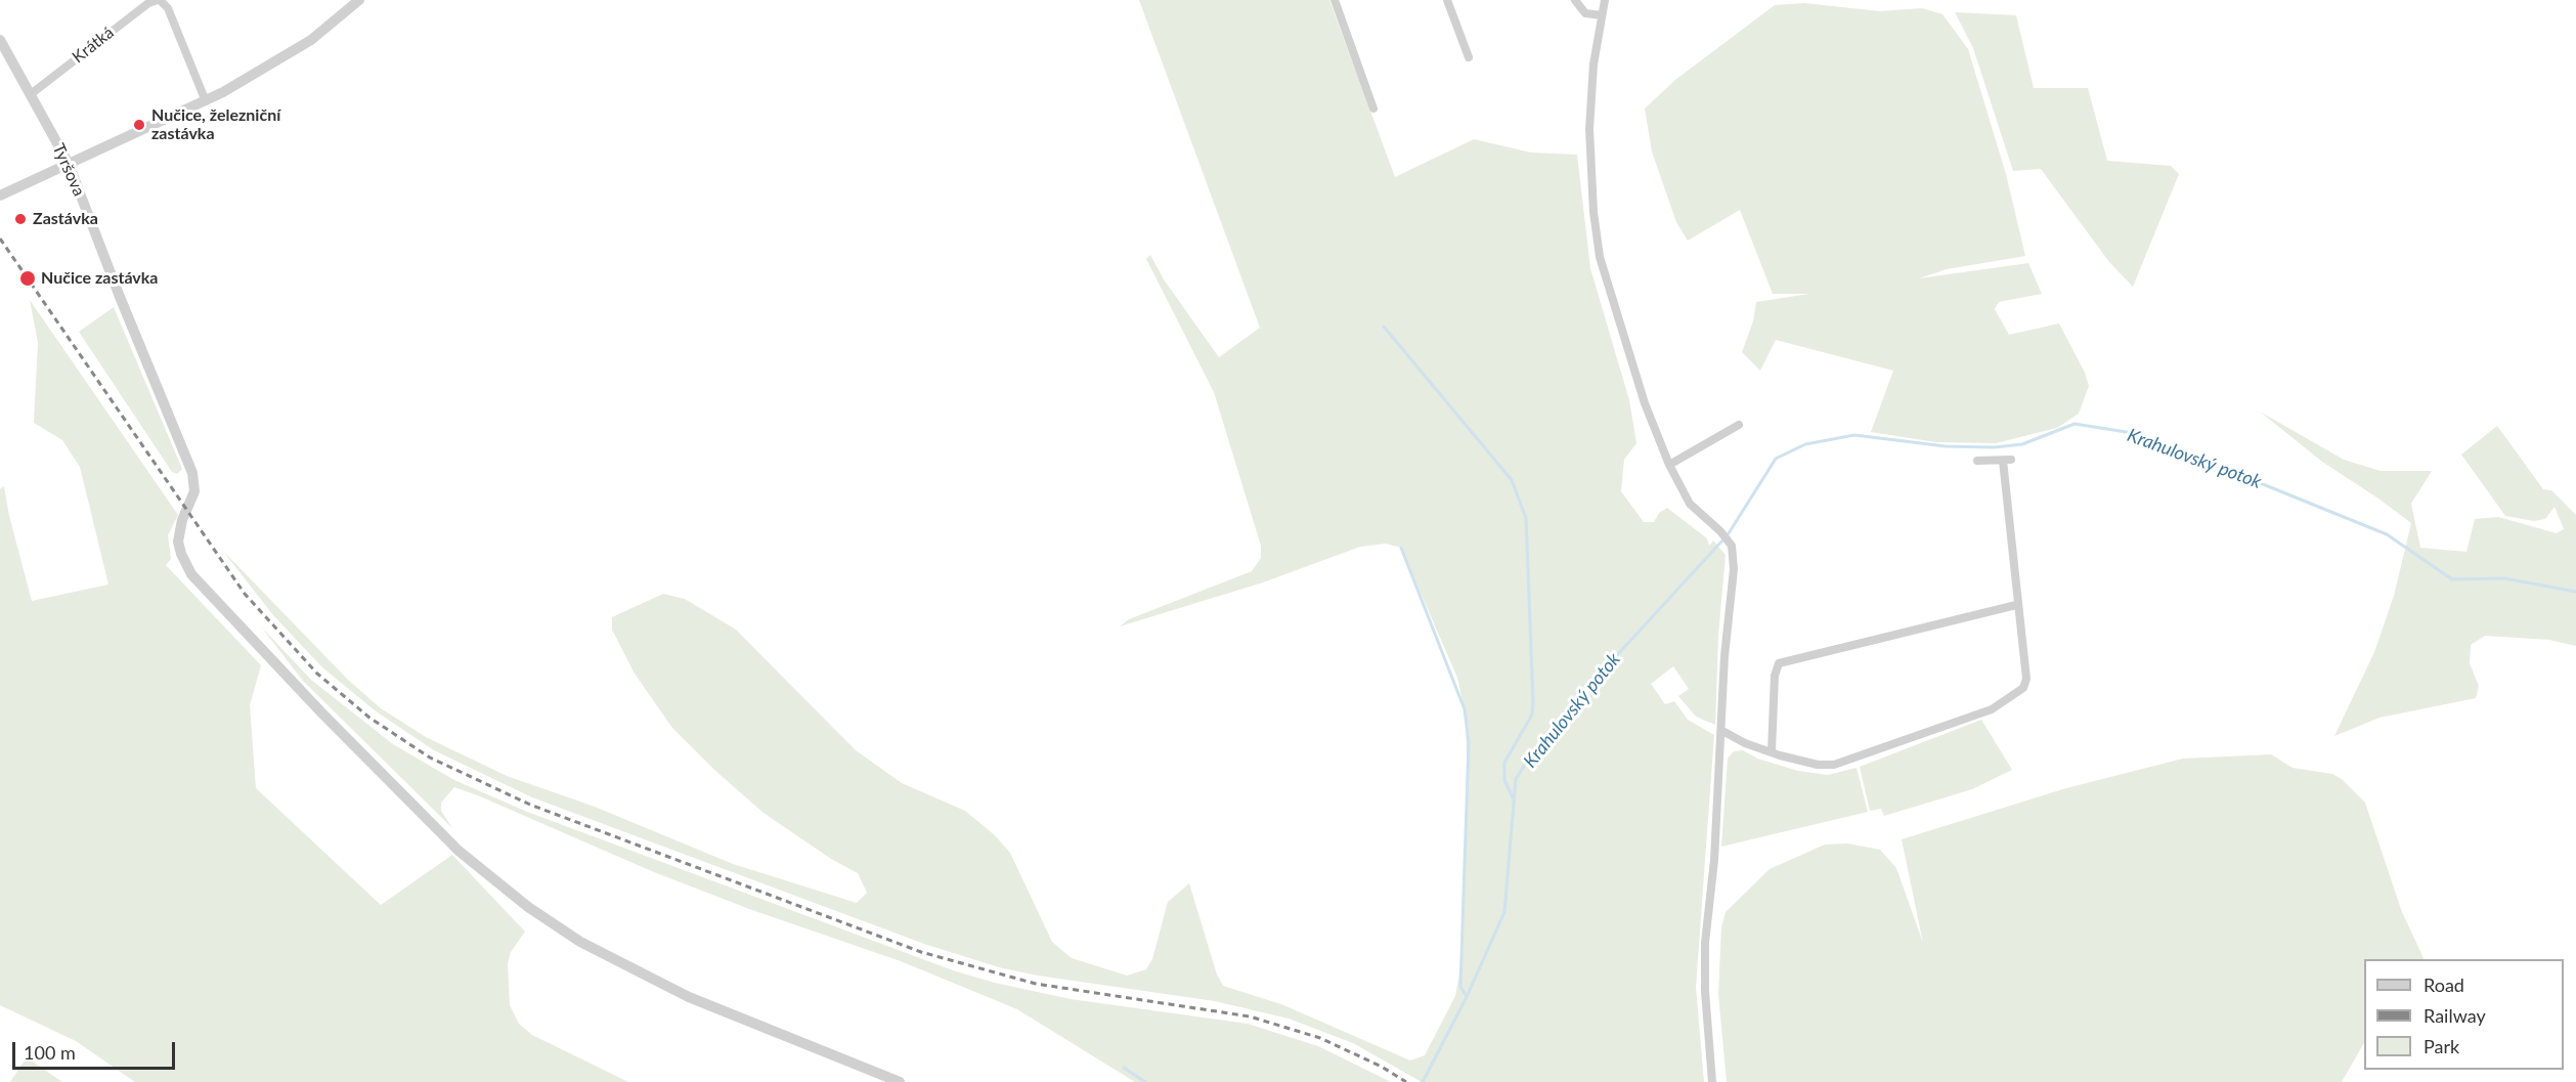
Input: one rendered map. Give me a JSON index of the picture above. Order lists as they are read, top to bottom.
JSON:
{
  "streets": {
    "street": ["Krátká", "Tyršova"]
  },
  "crossings": [
    ["Krátká", "Tyršova"]
  ],
  "water": ["Krahulovský potok"],
  "places": ["Nučice, železniční zastávka", "Zastávka", "Nučice zastávka"],
  "legend": ["Road", "Railway", "Park"],
  "scale_bar": "100 m"
}
